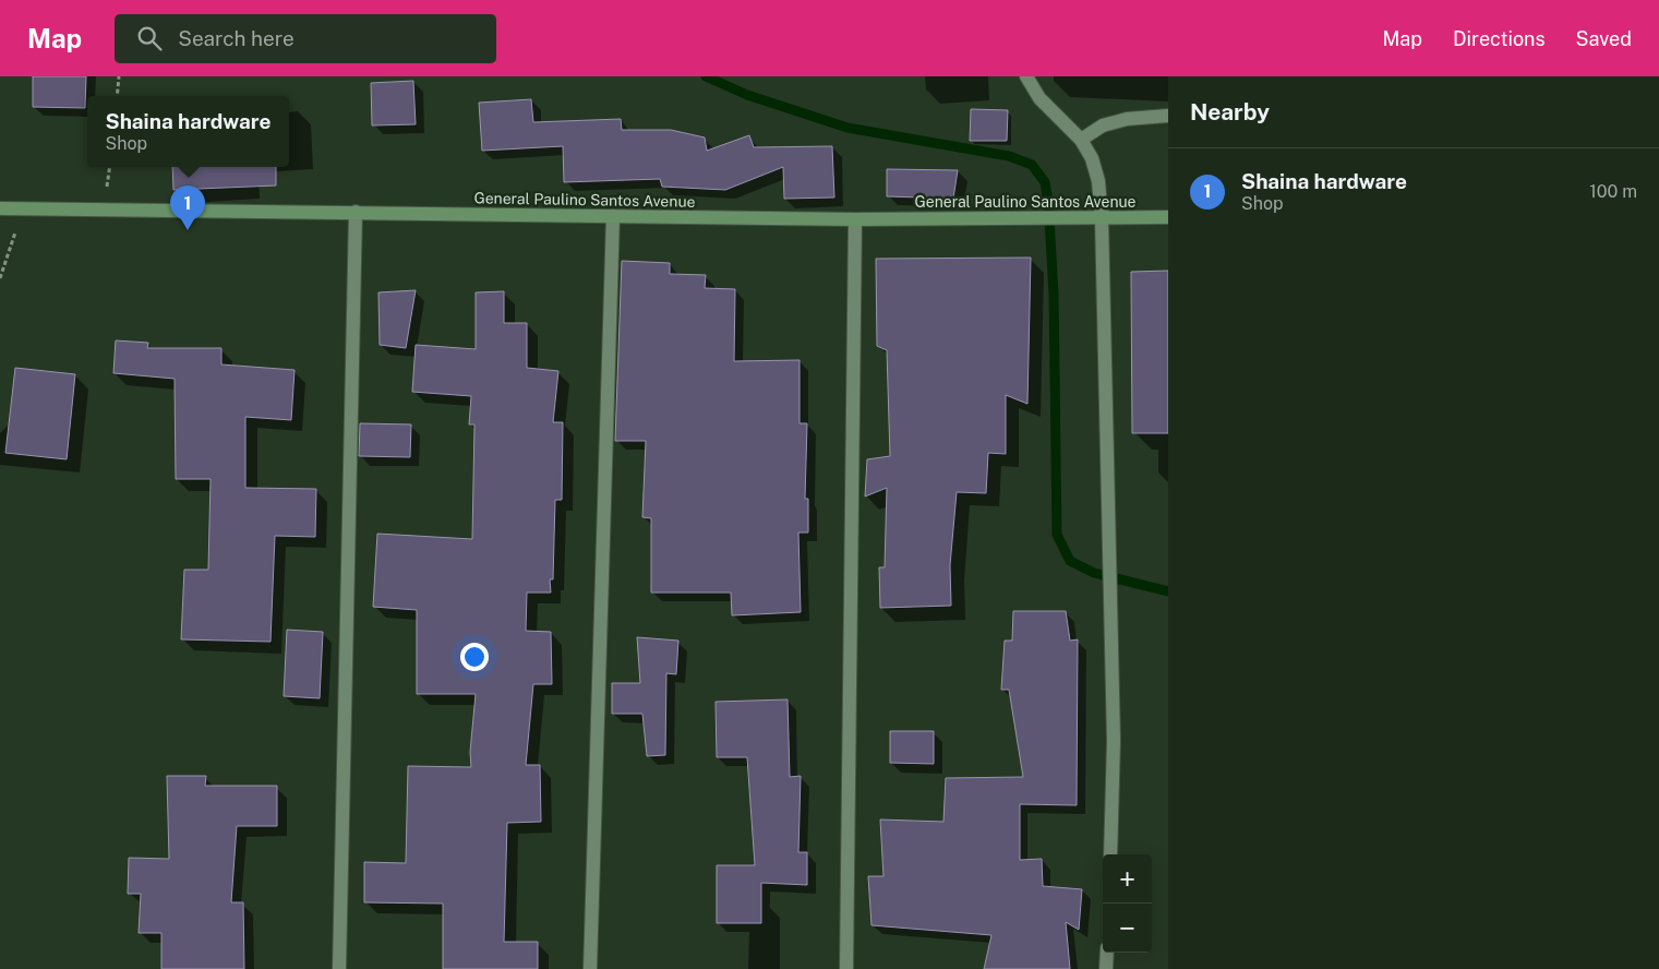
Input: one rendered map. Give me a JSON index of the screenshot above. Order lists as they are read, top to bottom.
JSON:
{
  "streets": {
    "main road": ["General Paulino Santos Avenue"]
  },
  "page": {
    "header": "Map",
    "search": "Search here",
    "nav": ["Map", "Directions", "Saved"],
    "heading": "Nearby",
    "popup": ["Shaina hardware", "Shop"],
    "list": [
      {
        "mark": "1",
        "name": "Shaina hardware",
        "note": "Shop",
        "value": "100 m"
      }
    ],
    "pins": "1",
    "map_buttons": ["+", "−"]
  }
}
